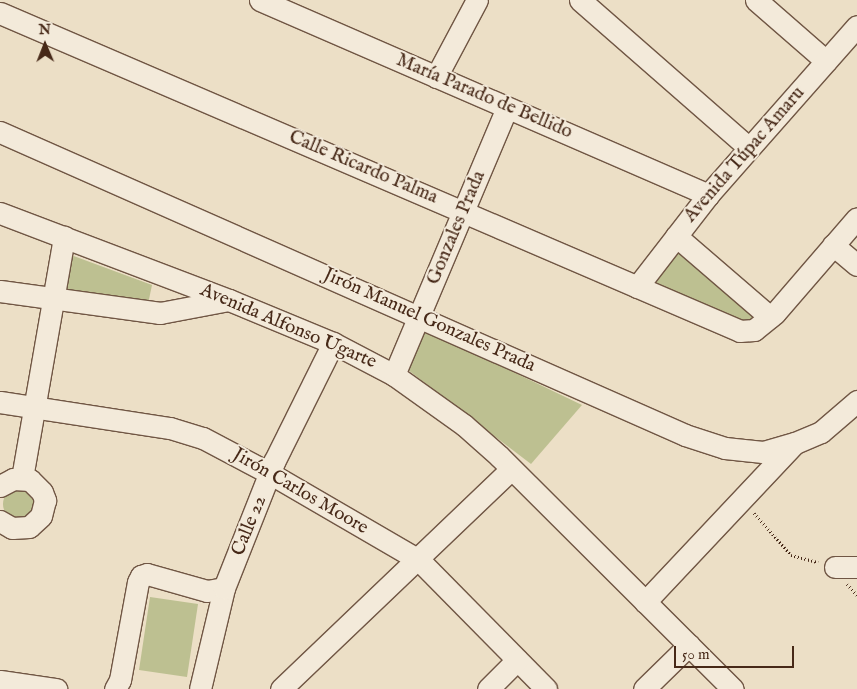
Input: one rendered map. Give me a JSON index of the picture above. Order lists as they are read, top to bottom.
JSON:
{
  "streets": {
    "street": [
      "María Parado de Bellido",
      "Avenida Túpac Amaru",
      "Calle Ricardo Palma",
      "Gonzales Prada",
      "Jirón Manuel Gonzales Prada",
      "Avenida Alfonso Ugarte",
      "Jirón Carlos Moore",
      "Calle 22"
    ]
  },
  "crossings": [
    ["María Parado de Bellido", "Avenida Túpac Amaru"],
    ["María Parado de Bellido", "Gonzales Prada"],
    ["Avenida Túpac Amaru", "Calle Ricardo Palma"],
    ["Calle Ricardo Palma", "Gonzales Prada"],
    ["Gonzales Prada", "Jirón Manuel Gonzales Prada"],
    ["Gonzales Prada", "Avenida Alfonso Ugarte"],
    ["Avenida Alfonso Ugarte", "Calle 22"],
    ["Jirón Carlos Moore", "Calle 22"]
  ],
  "scale_bar": "50 m",
  "north": "top"
}
